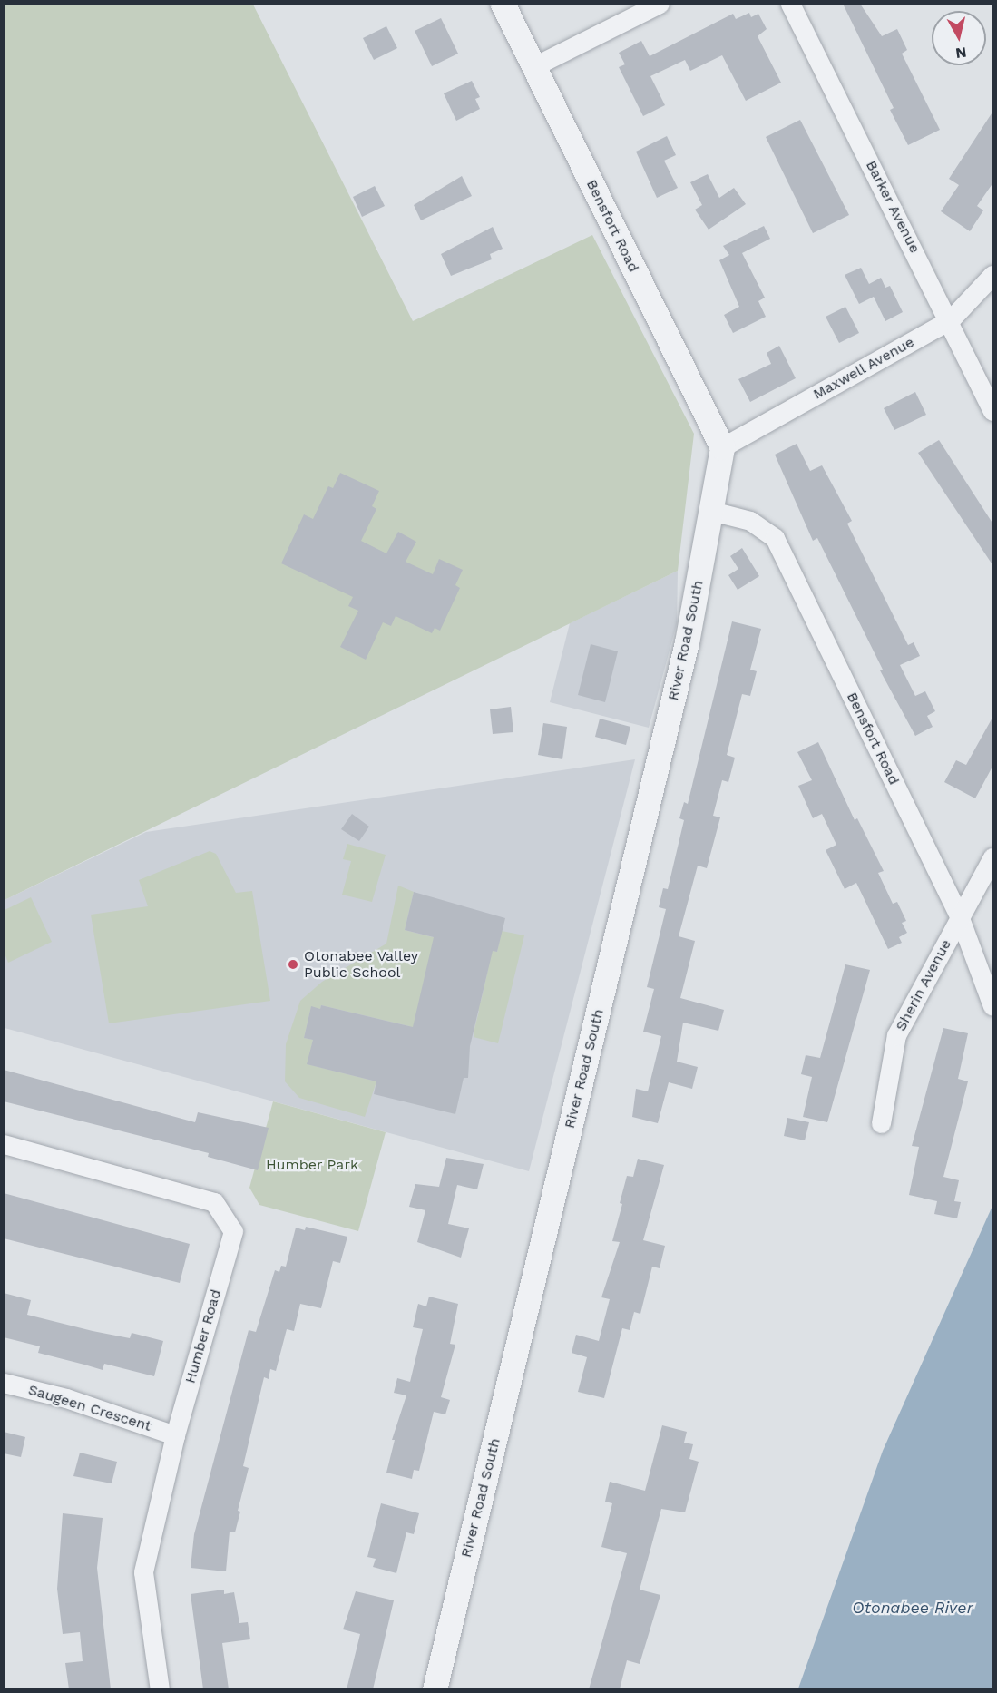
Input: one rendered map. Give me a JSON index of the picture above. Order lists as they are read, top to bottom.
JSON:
{
  "streets": {
    "street": [
      "Barker Avenue",
      "Bensfort Road",
      "Maxwell Avenue",
      "River Road South",
      "Sherin Avenue",
      "Humber Road",
      "Saugeen Crescent"
    ]
  },
  "crossings": [
    ["Barker Avenue", "Maxwell Avenue"],
    ["Bensfort Road", "Maxwell Avenue"],
    ["Bensfort Road", "River Road South"],
    ["Bensfort Road", "Sherin Avenue"],
    ["Maxwell Avenue", "River Road South"],
    ["Humber Road", "Saugeen Crescent"]
  ],
  "water": ["Otonabee River"],
  "parks": ["Humber Park"],
  "places": ["Otonabee Valley Public School"],
  "north": "bottom"
}
